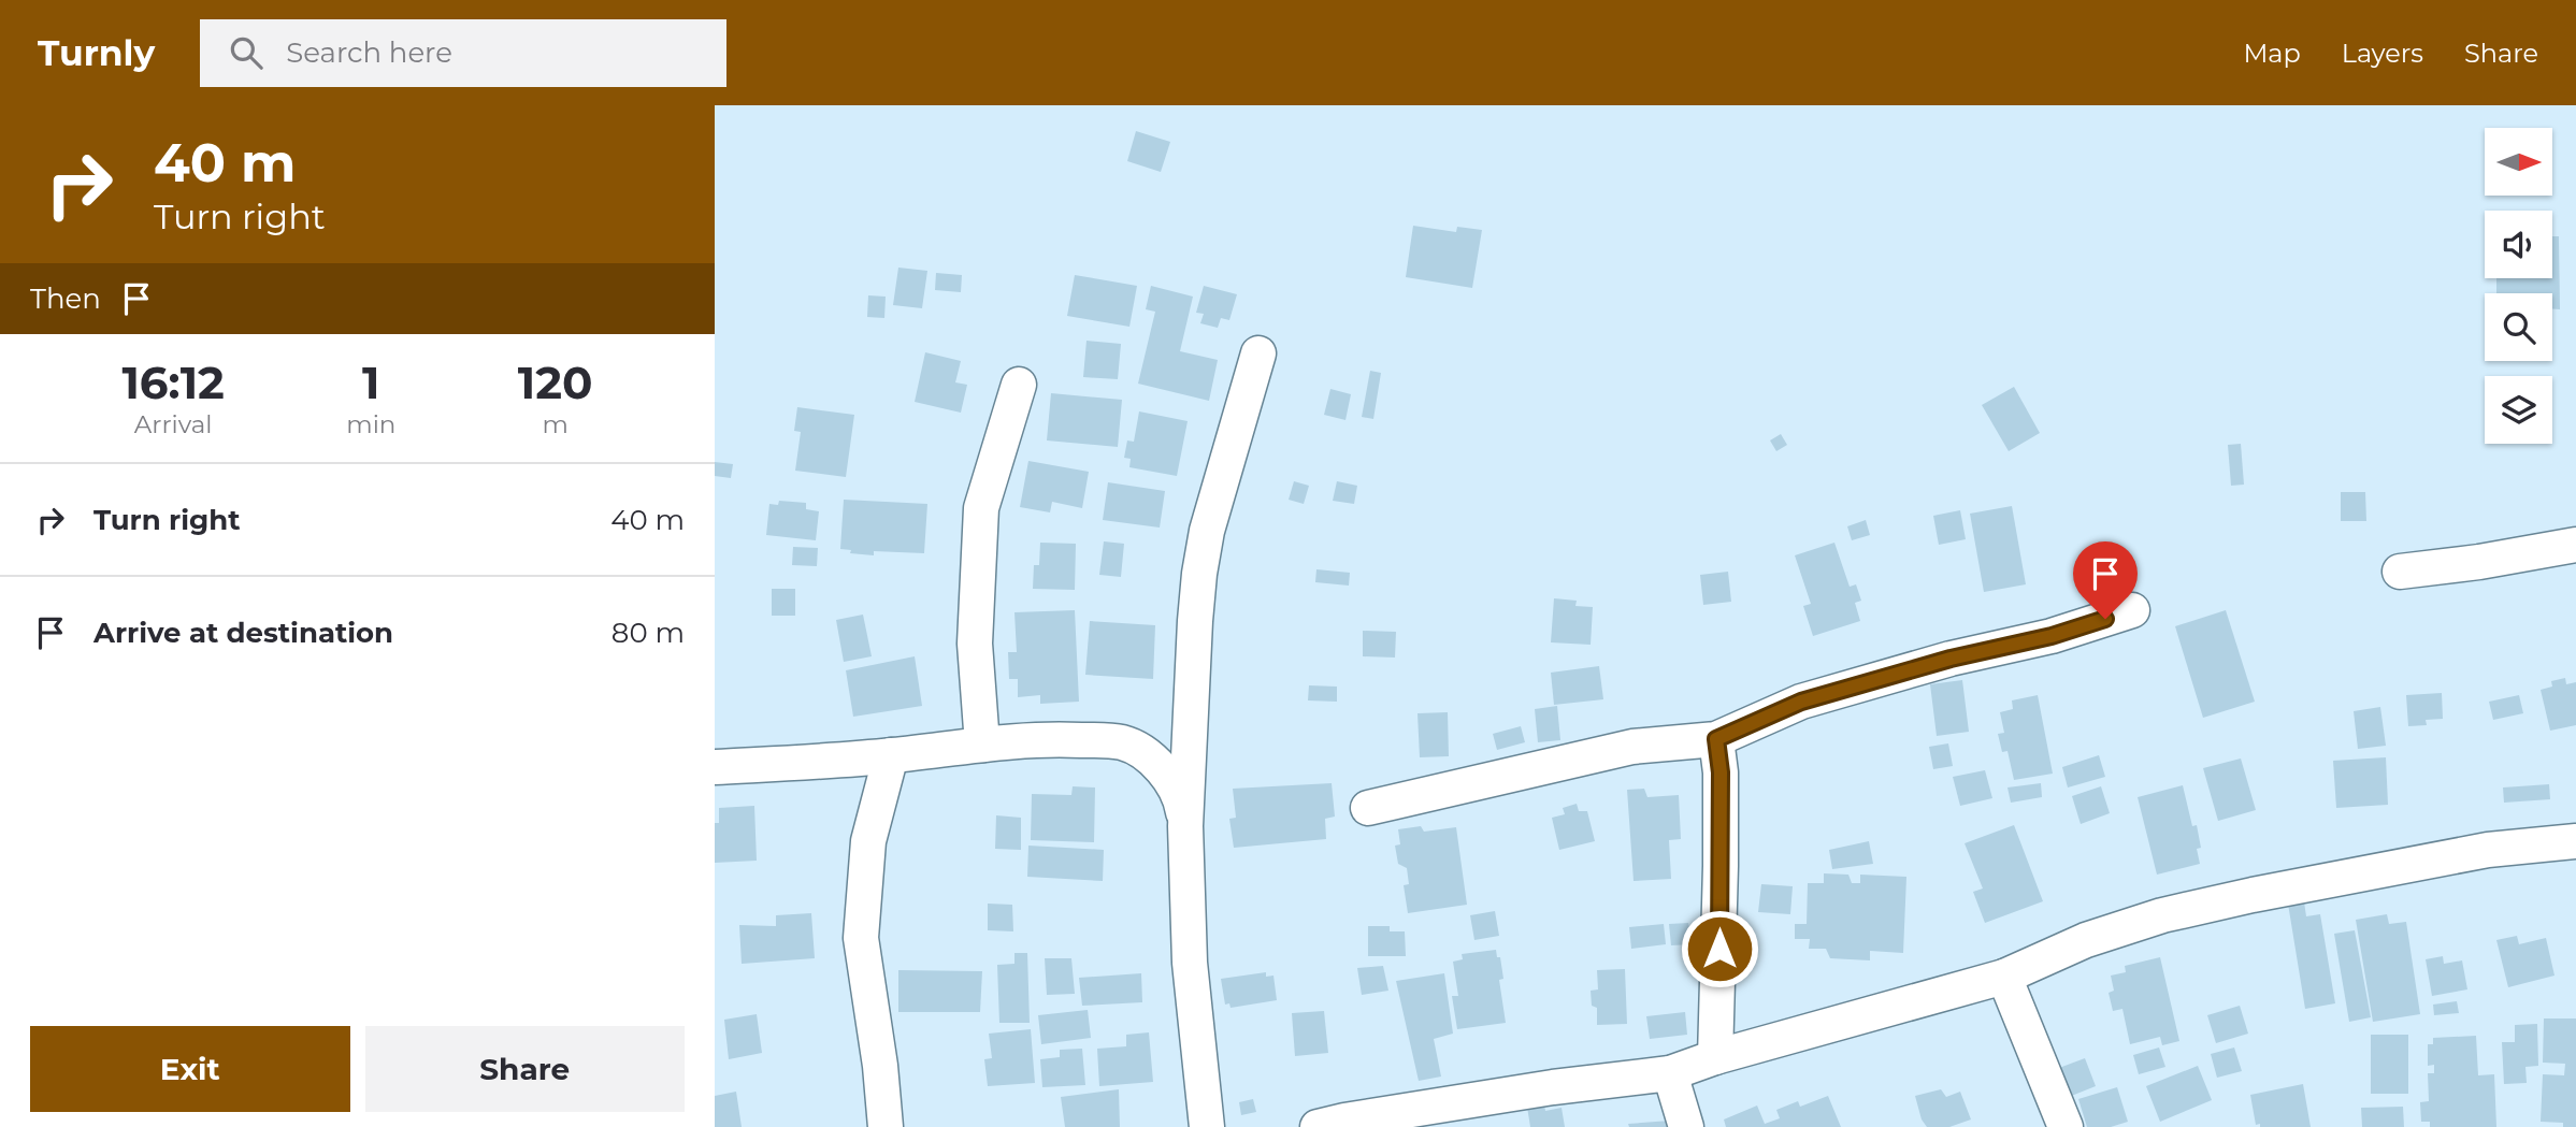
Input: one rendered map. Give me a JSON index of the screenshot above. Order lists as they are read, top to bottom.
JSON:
{
  "north": "right",
  "page": {
    "header": "Turnly",
    "search": "Search here",
    "nav": ["Map", "Layers", "Share"],
    "turn": ["40 m", "Turn right"],
    "then": "Then",
    "eta": [
      "16:12",
      "Arrival",
      "1",
      "min",
      "120",
      "m"
    ],
    "list": [
      {
        "name": "Turn right",
        "value": "40 m"
      },
      {
        "name": "Arrive at destination",
        "value": "80 m"
      }
    ],
    "buttons": ["Exit", "Share"]
  }
}
